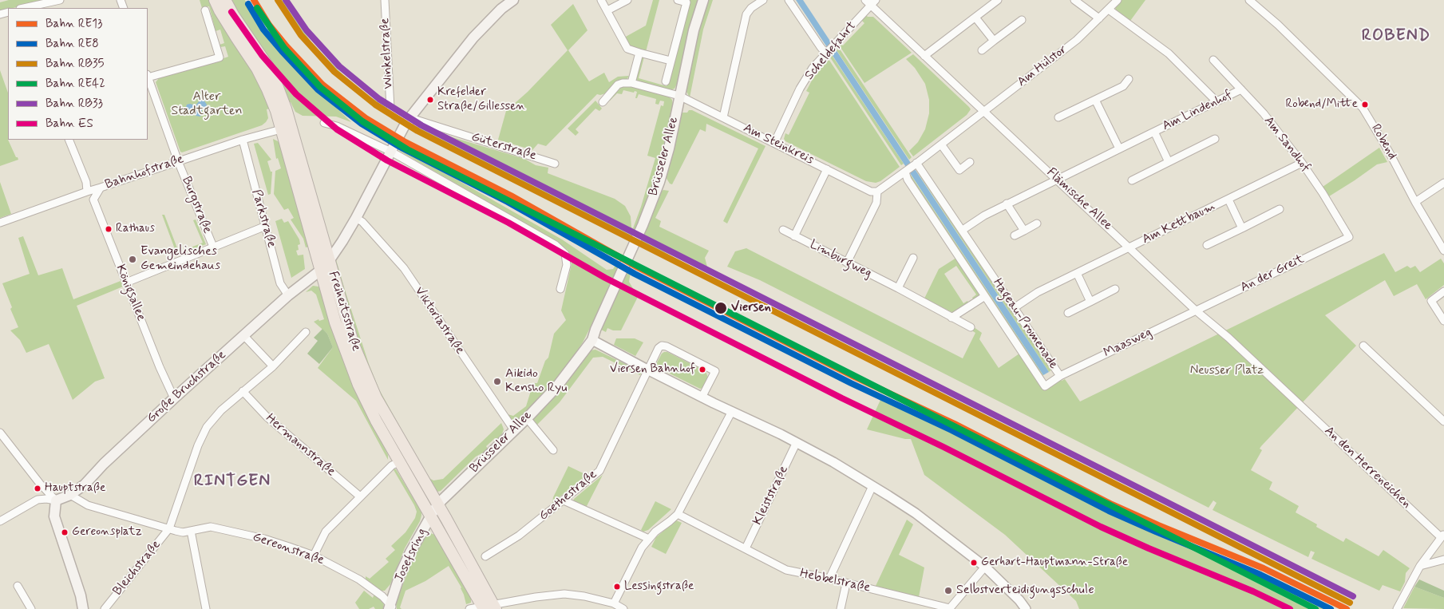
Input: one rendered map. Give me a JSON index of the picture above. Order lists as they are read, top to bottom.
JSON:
{
  "streets": {
    "main road": [
      "Brüsseler Allee",
      "Freiheitsstraße",
      "Große Bruchstraße",
      "Josefsring"
    ],
    "street": [
      "Scheldefahrt",
      "Winkelstraße",
      "Am Hülstor",
      "Am Lindenhof",
      "Robend",
      "Am Steinkreis",
      "Am Sandhof",
      "Güterstraße",
      "Bahnhofstraße",
      "Flämische Allee",
      "Burgstraße",
      "Parkstraße",
      "Am Kettbaum",
      "Limburgweg",
      "An der Greit",
      "Königsallee",
      "Viktoriastraße",
      "Hageau-Promenade",
      "Maasweg",
      "Hermannstraße",
      "An den Herreneichen",
      "Goethestraße",
      "Kleiststraße",
      "Gereonstraße",
      "Bleichstraße",
      "Hebbelstraße"
    ]
  },
  "crossings": [
    ["Scheldefahrt", "Am Steinkreis"],
    ["Scheldefahrt", "Flämische Allee"],
    ["Winkelstraße", "Güterstraße"],
    ["Winkelstraße", "Große Bruchstraße"],
    ["Am Hülstor", "Am Steinkreis"],
    ["Am Hülstor", "Flämische Allee"],
    ["Am Hülstor", "Hageau-Promenade"],
    ["Am Lindenhof", "Am Sandhof"],
    ["Am Lindenhof", "Flämische Allee"],
    ["Am Lindenhof", "Hageau-Promenade"],
    ["Am Steinkreis", "Brüsseler Allee"],
    ["Am Sandhof", "Am Kettbaum"],
    ["Am Sandhof", "An der Greit"],
    ["Güterstraße", "Große Bruchstraße"],
    ["Brüsseler Allee", "Freiheitsstraße"],
    ["Brüsseler Allee", "Viktoriastraße"],
    ["Brüsseler Allee", "Josefsring"],
    ["Bahnhofstraße", "Burgstraße"],
    ["Bahnhofstraße", "Parkstraße"],
    ["Bahnhofstraße", "Königsallee"],
    ["Bahnhofstraße", "Freiheitsstraße"],
    ["Flämische Allee", "Am Kettbaum"],
    ["Flämische Allee", "An der Greit"],
    ["Flämische Allee", "Maasweg"],
    ["Flämische Allee", "An den Herreneichen"],
    ["Parkstraße", "Große Bruchstraße"],
    ["Am Kettbaum", "Hageau-Promenade"],
    ["An der Greit", "Maasweg"],
    ["Königsallee", "Große Bruchstraße"],
    ["Freiheitsstraße", "Große Bruchstraße"],
    ["Freiheitsstraße", "Josefsring"],
    ["Viktoriastraße", "Große Bruchstraße"],
    ["Hageau-Promenade", "Maasweg"],
    ["Hermannstraße", "Bleichstraße"],
    ["Kleiststraße", "Hebbelstraße"],
    ["Gereonstraße", "Josefsring"],
    ["Gereonstraße", "Bleichstraße"]
  ],
  "districts": ["ROBEND", "RINTGEN"],
  "parks": ["Alter Stadtgarten", "Neusser Platz"],
  "places": [
    "Krefelder Straße/Gillessen",
    "Robend/Mitte",
    "Rathaus",
    "Evangelisches Gemeindehaus",
    "Viersen",
    "Viersen Bahnhof",
    "Aikido Kensho Ryu",
    "Hauptstraße",
    "Gereonsplatz",
    "Gerhart-Hauptmann-Straße",
    "Lessingstraße",
    "Selbstverteidigungsschule"
  ],
  "lines": [
    "rail line RE13",
    "rail line RB35",
    "rail line RB33",
    "rail line RE8",
    "rail line RE42",
    "rail line ES"
  ],
  "legend": [
    "Bahn RE13",
    "Bahn RE8",
    "Bahn RB35",
    "Bahn RE42",
    "Bahn RB33",
    "Bahn ES"
  ]
}
